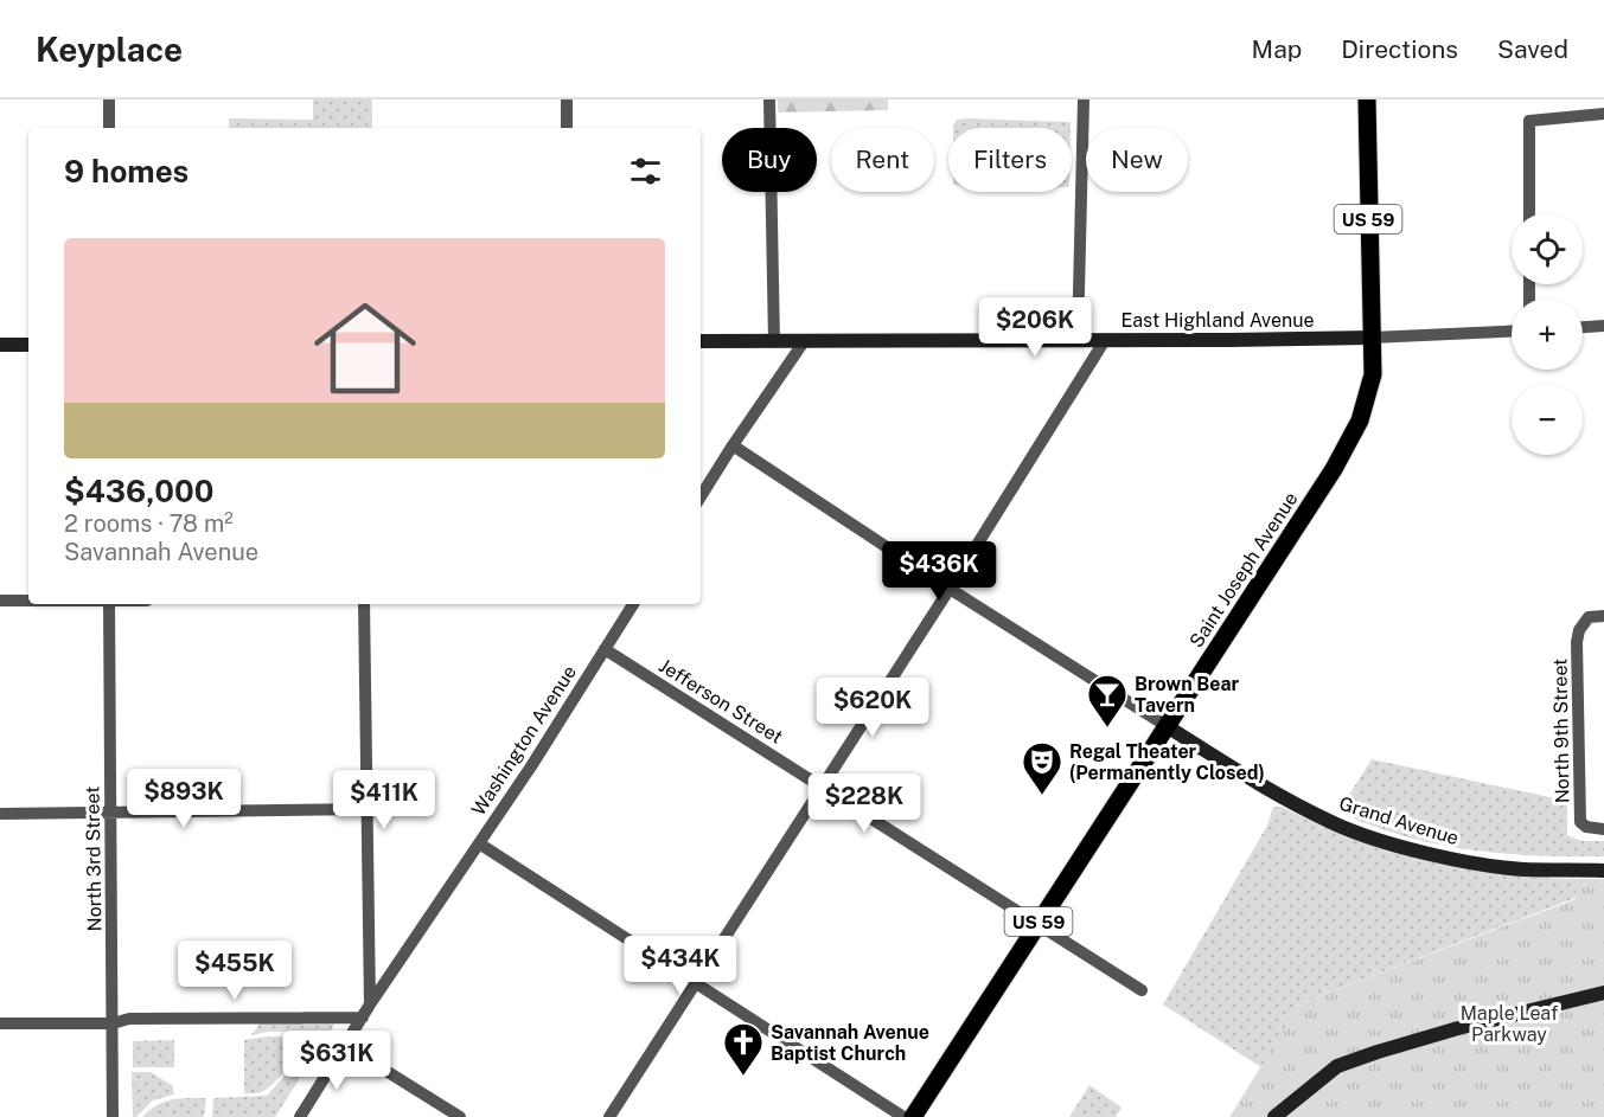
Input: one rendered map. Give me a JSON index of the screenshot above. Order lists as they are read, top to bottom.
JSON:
{
  "streets": {
    "main road": ["US 59", "Saint Joseph Avenue"],
    "street": [
      "East Highland Avenue",
      "Jefferson Street",
      "North 9th Street",
      "Washington Avenue",
      "Grand Avenue",
      "North 3rd Street"
    ]
  },
  "crossings": [
    ["East Highland Avenue", "Saint Joseph Avenue"],
    ["Saint Joseph Avenue", "Jefferson Street"],
    ["Saint Joseph Avenue", "Grand Avenue"],
    ["Jefferson Street", "Washington Avenue"]
  ],
  "parks": ["Maple Leaf Parkway"],
  "places": {
    "bar": ["Brown Bear Tavern"],
    "theatre": ["Regal Theater (Permanently Closed)"],
    "church": ["Savannah Avenue Baptist Church"]
  },
  "page": {
    "header": "Keyplace",
    "nav": ["Map", "Directions", "Saved"],
    "chip": [
      "Buy",
      "Rent",
      "Filters",
      "New"
    ],
    "heading": "9 homes",
    "map_buttons": ["+", "−"],
    "list": [
      {
        "name": "$436,000",
        "note": "2 rooms · 78 m² · Savannah Avenue"
      }
    ],
    "price": [
      "$206K",
      "$436K",
      "$620K",
      "$893K",
      "$411K",
      "$228K",
      "$434K",
      "$455K",
      "$631K"
    ]
  }
}
